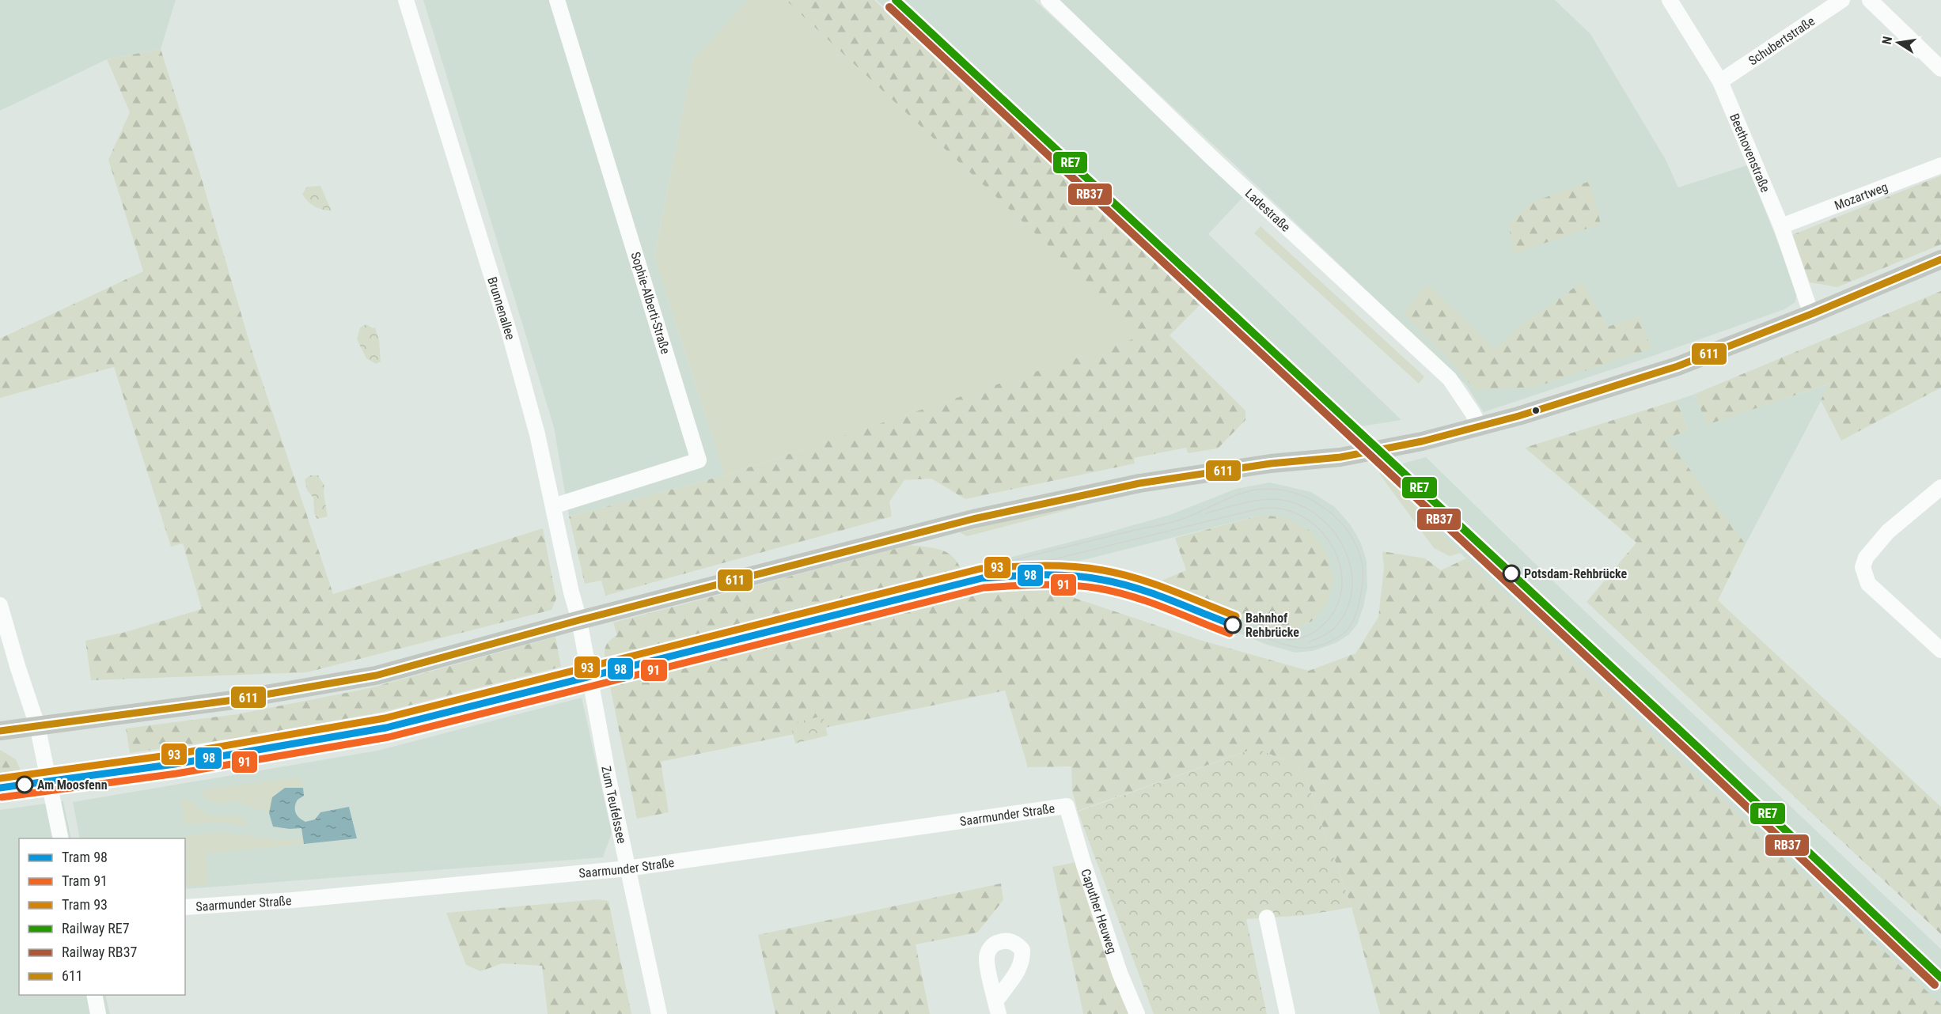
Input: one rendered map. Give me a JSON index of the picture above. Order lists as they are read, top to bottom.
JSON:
{
  "streets": {
    "street": [
      "Schubertstraße",
      "Beethovenstraße",
      "Mozartweg",
      "Ladestraße",
      "Sophie-Alberti-Straße",
      "Brunnenallee",
      "Zum Teufelssee",
      "Saarmunder Straße",
      "Caputher Heuweg"
    ]
  },
  "crossings": [
    ["Schubertstraße", "Beethovenstraße"],
    ["Beethovenstraße", "Mozartweg"],
    ["Sophie-Alberti-Straße", "Brunnenallee"],
    ["Brunnenallee", "Zum Teufelssee"],
    ["Zum Teufelssee", "Saarmunder Straße"],
    ["Saarmunder Straße", "Caputher Heuweg"]
  ],
  "places": ["Potsdam-Rehbrücke", "Bahnhof Rehbrücke", "Am Moosfenn"],
  "lines": [
    "rail line RE7",
    "rail line RB37",
    "transit line 611",
    "tram line 93",
    "tram line 98",
    "tram line 91"
  ],
  "legend": [
    "Tram 98",
    "Tram 91",
    "Tram 93",
    "Railway RE7",
    "Railway RB37",
    "611"
  ],
  "north": "left"
}
